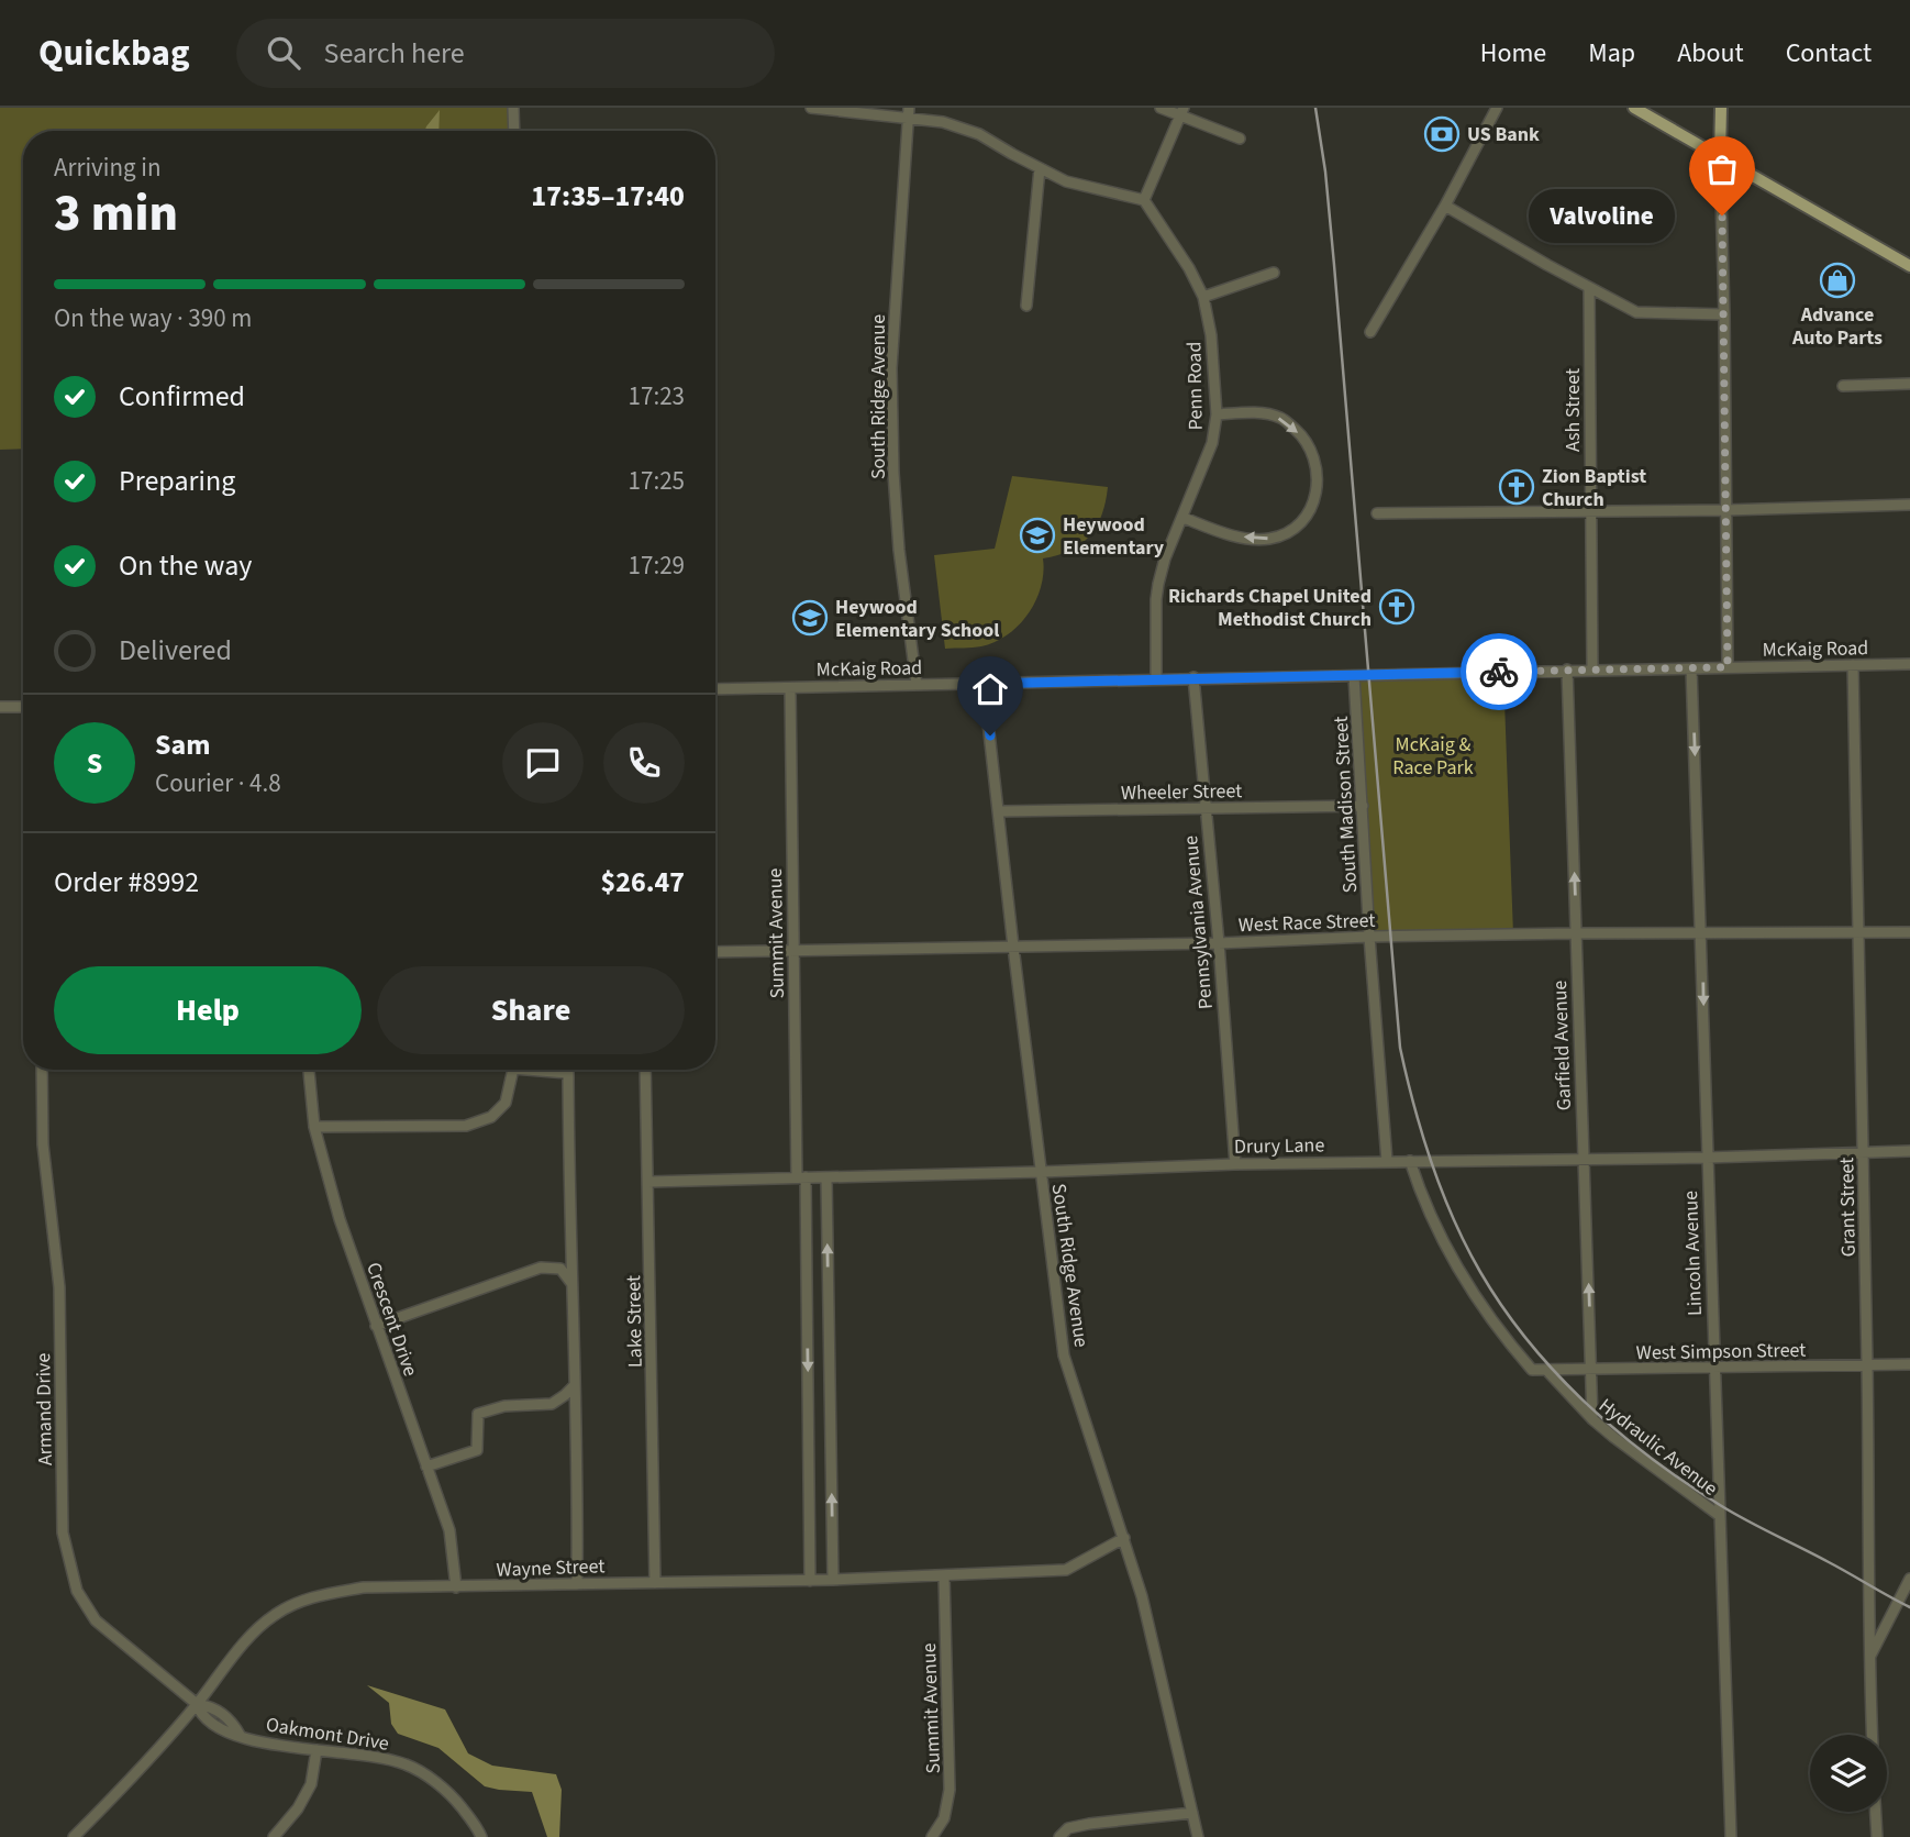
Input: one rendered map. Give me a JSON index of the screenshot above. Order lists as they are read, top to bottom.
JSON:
{
  "streets": {
    "street": [
      "Penn Road",
      "South Ridge Avenue",
      "Ash Street",
      "McKaig Road",
      "Wheeler Street",
      "South Madison Street",
      "Pennsylvania Avenue",
      "West Race Street",
      "Summit Avenue",
      "Garfield Avenue",
      "Drury Lane",
      "Grant Street",
      "Lincoln Avenue",
      "Crescent Drive",
      "Lake Street",
      "West Simpson Street",
      "Armand Drive",
      "Hydraulic Avenue",
      "Wayne Street",
      "Oakmont Drive"
    ]
  },
  "crossings": [
    ["Penn Road", "McKaig Road"],
    ["South Ridge Avenue", "McKaig Road"],
    ["South Ridge Avenue", "Wheeler Street"],
    ["South Ridge Avenue", "West Race Street"],
    ["South Ridge Avenue", "Drury Lane"],
    ["South Ridge Avenue", "Wayne Street"],
    ["Ash Street", "McKaig Road"],
    ["McKaig Road", "South Madison Street"],
    ["McKaig Road", "Pennsylvania Avenue"],
    ["McKaig Road", "Summit Avenue"],
    ["McKaig Road", "Garfield Avenue"],
    ["McKaig Road", "Grant Street"],
    ["McKaig Road", "Lincoln Avenue"],
    ["Wheeler Street", "South Madison Street"],
    ["Wheeler Street", "Pennsylvania Avenue"],
    ["South Madison Street", "West Race Street"],
    ["South Madison Street", "Drury Lane"],
    ["Pennsylvania Avenue", "West Race Street"],
    ["Pennsylvania Avenue", "Drury Lane"],
    ["West Race Street", "Summit Avenue"],
    ["West Race Street", "Garfield Avenue"],
    ["West Race Street", "Grant Street"],
    ["West Race Street", "Lincoln Avenue"],
    ["Summit Avenue", "Drury Lane"],
    ["Summit Avenue", "Wayne Street"],
    ["Garfield Avenue", "Drury Lane"],
    ["Garfield Avenue", "West Simpson Street"],
    ["Garfield Avenue", "Hydraulic Avenue"],
    ["Drury Lane", "Grant Street"],
    ["Drury Lane", "Lincoln Avenue"],
    ["Drury Lane", "Lake Street"],
    ["Drury Lane", "West Simpson Street"],
    ["Grant Street", "West Simpson Street"],
    ["Lincoln Avenue", "West Simpson Street"],
    ["Lincoln Avenue", "Hydraulic Avenue"],
    ["Crescent Drive", "Wayne Street"],
    ["Lake Street", "Wayne Street"],
    ["West Simpson Street", "Hydraulic Avenue"],
    ["Armand Drive", "Wayne Street"],
    ["Armand Drive", "Oakmont Drive"],
    ["Wayne Street", "Oakmont Drive"]
  ],
  "one_way": ["Garfield Avenue", "Lincoln Avenue"],
  "parks": ["McKaig & Race Park"],
  "places": {
    "bank": ["US Bank"],
    "other": ["Valvoline"],
    "shop": ["Advance Auto Parts"],
    "church": ["Zion Baptist Church", "Richards Chapel United Methodist Church"],
    "school or university": ["Heywood Elementary", "Heywood Elementary School"]
  },
  "page": {
    "header": "Quickbag",
    "search": "Search here",
    "nav": [
      "Home",
      "Map",
      "About",
      "Contact"
    ],
    "heading": ["3 min", "Arriving in", "17:35–17:40"],
    "panel": [
      "Sam",
      "Courier · 4.8",
      "Order #8992",
      "$26.47"
    ],
    "bubble": "Valvoline",
    "bar": "On the way · 390 m",
    "list": [
      ["Confirmed", "17:23"],
      ["Preparing", "17:25"],
      ["On the way", "17:29"],
      "Delivered"
    ],
    "round": "S",
    "buttons": ["Help", "Share"]
  }
}
